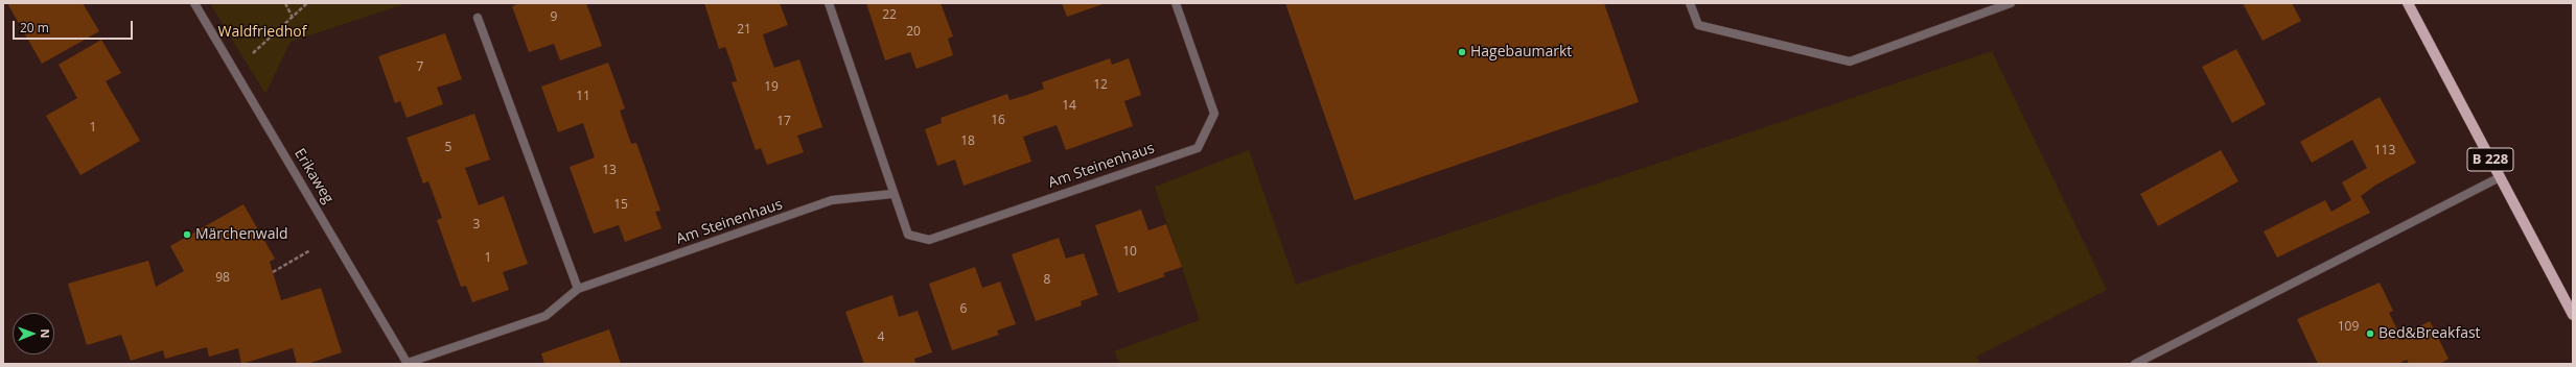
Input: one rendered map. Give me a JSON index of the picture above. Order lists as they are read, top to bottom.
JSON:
{
  "streets": {
    "main road": ["B 228"],
    "street": ["Am Steinenhaus", "Erikaweg"]
  },
  "crossings": [
    ["Am Steinenhaus", "Erikaweg"]
  ],
  "parks": ["Waldfriedhof"],
  "places": ["Hagebaumarkt", "Märchenwald", "Bed&Breakfast"],
  "house_numbers": [
    "22",
    "9",
    "21",
    "20",
    "7",
    "12",
    "19",
    "11",
    "14",
    "16",
    "17",
    "1",
    "18",
    "5",
    "113",
    "13",
    "15",
    "3",
    "10",
    "1",
    "98",
    "8",
    "6",
    "109",
    "4"
  ],
  "scale_bar": "20 m",
  "north": "right"
}
